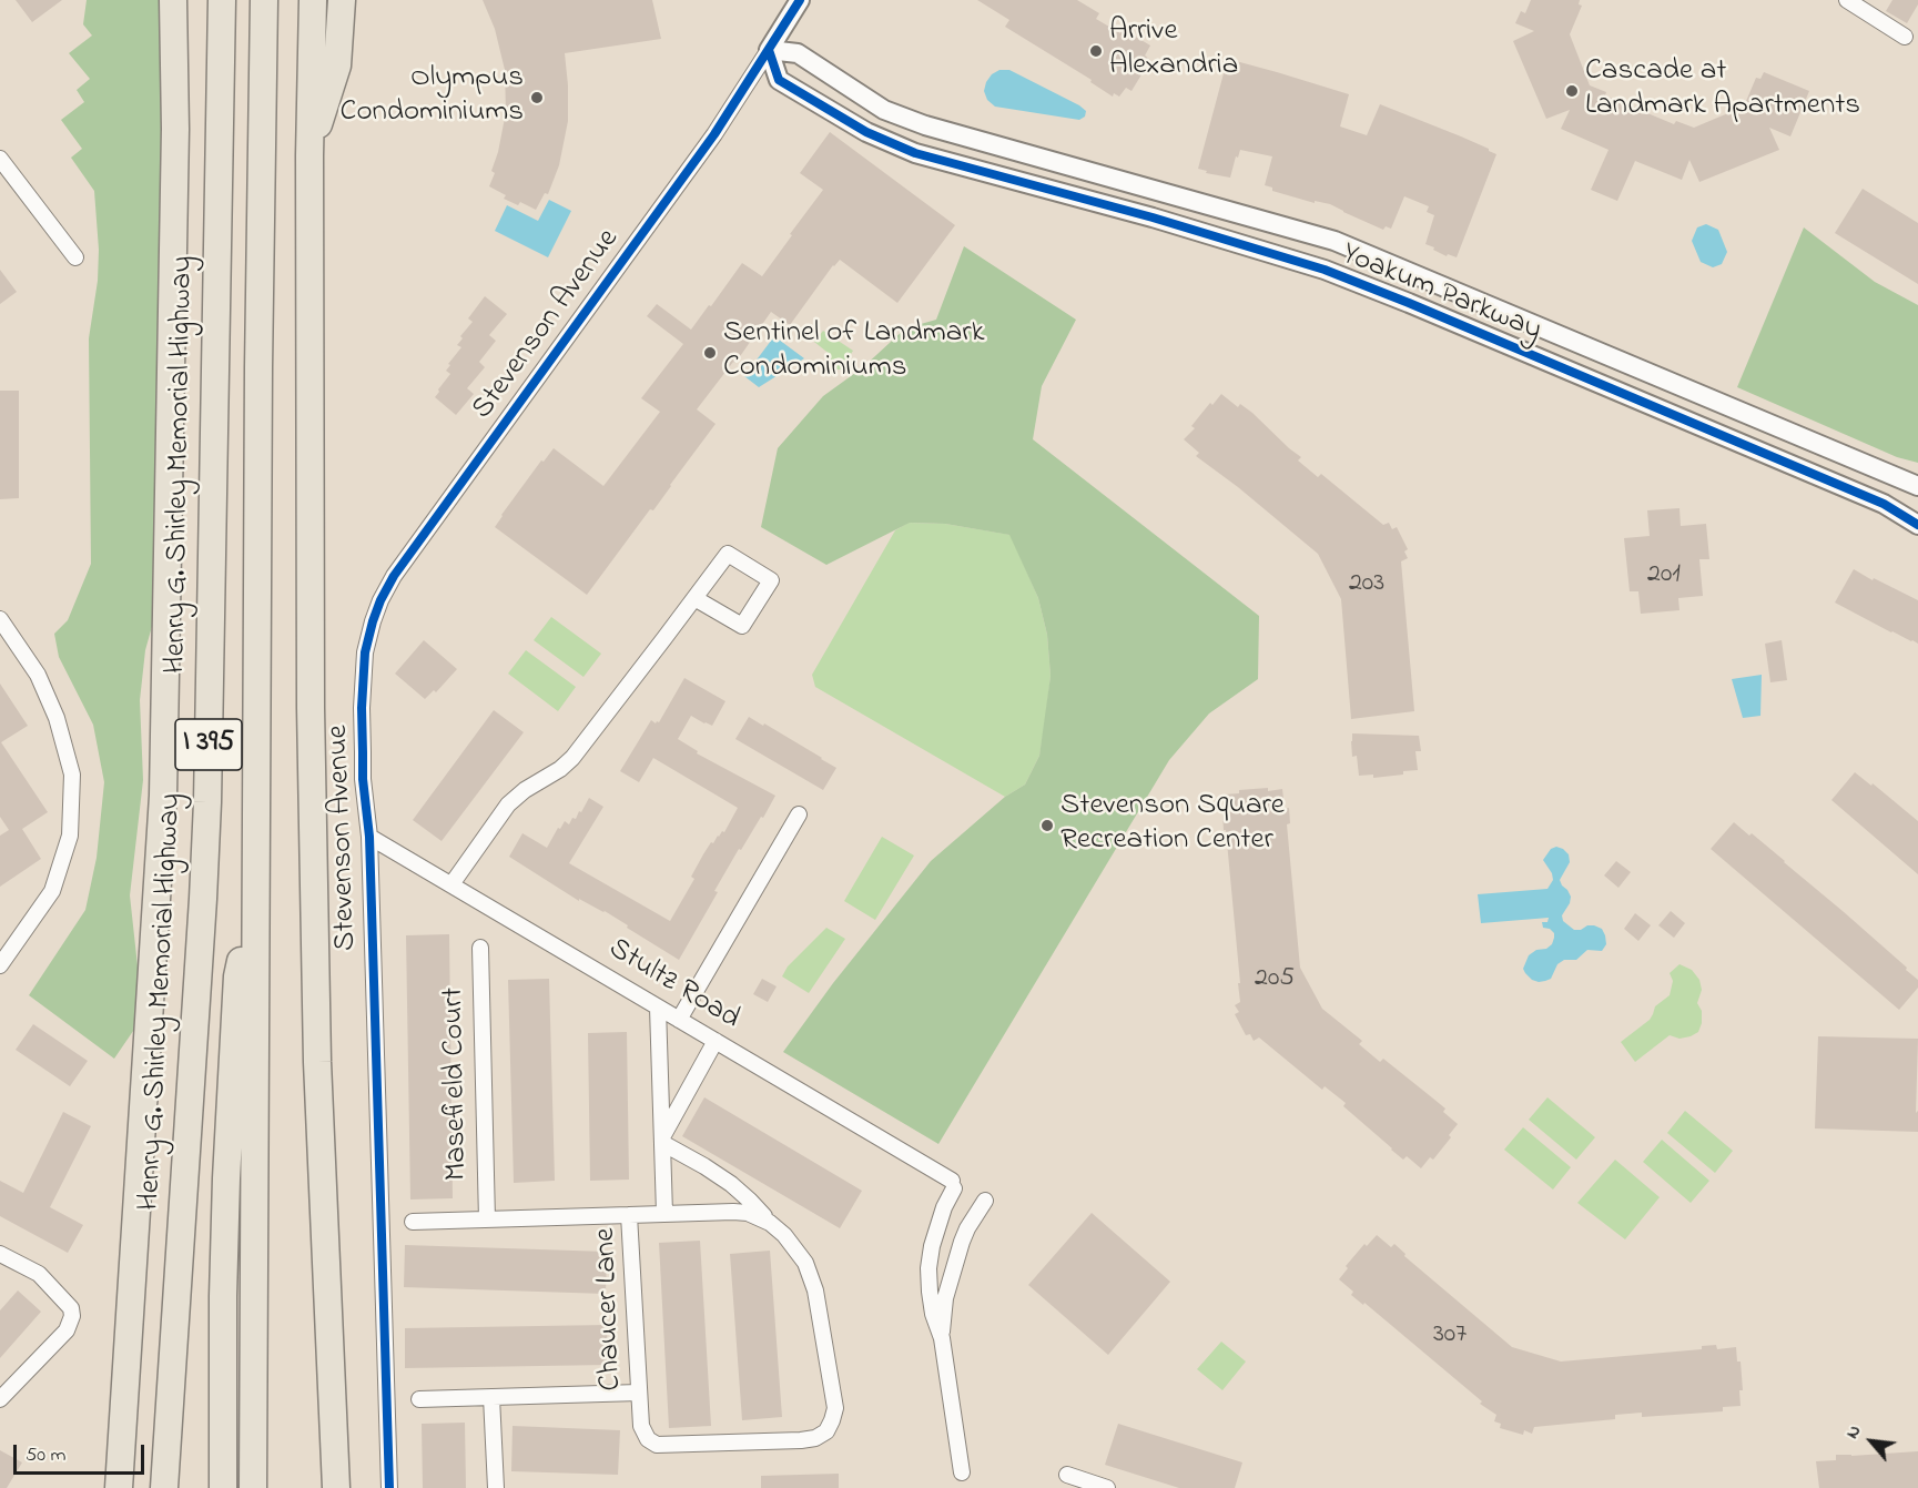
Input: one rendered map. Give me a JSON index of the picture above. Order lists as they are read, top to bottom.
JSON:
{
  "streets": {
    "highway": ["Henry G. Shirley Memorial Highway", "I 395"],
    "street": [
      "Yoakum Parkway",
      "Stevenson Avenue",
      "Stultz Road",
      "Masefield Court",
      "Chaucer Lane"
    ]
  },
  "crossings": [
    ["Yoakum Parkway", "Stevenson Avenue"],
    ["Stevenson Avenue", "Stultz Road"],
    ["Stultz Road", "Chaucer Lane"]
  ],
  "places": [
    "Arrive Alexandria",
    "Cascade at Landmark Apartments",
    "Olympus Condominiums",
    "Sentinel of Landmark Condominiums",
    "Stevenson Square Recreation Center"
  ],
  "house_numbers": [
    "201",
    "203",
    "205",
    "307"
  ],
  "scale_bar": "50 m",
  "north": "top left"
}
